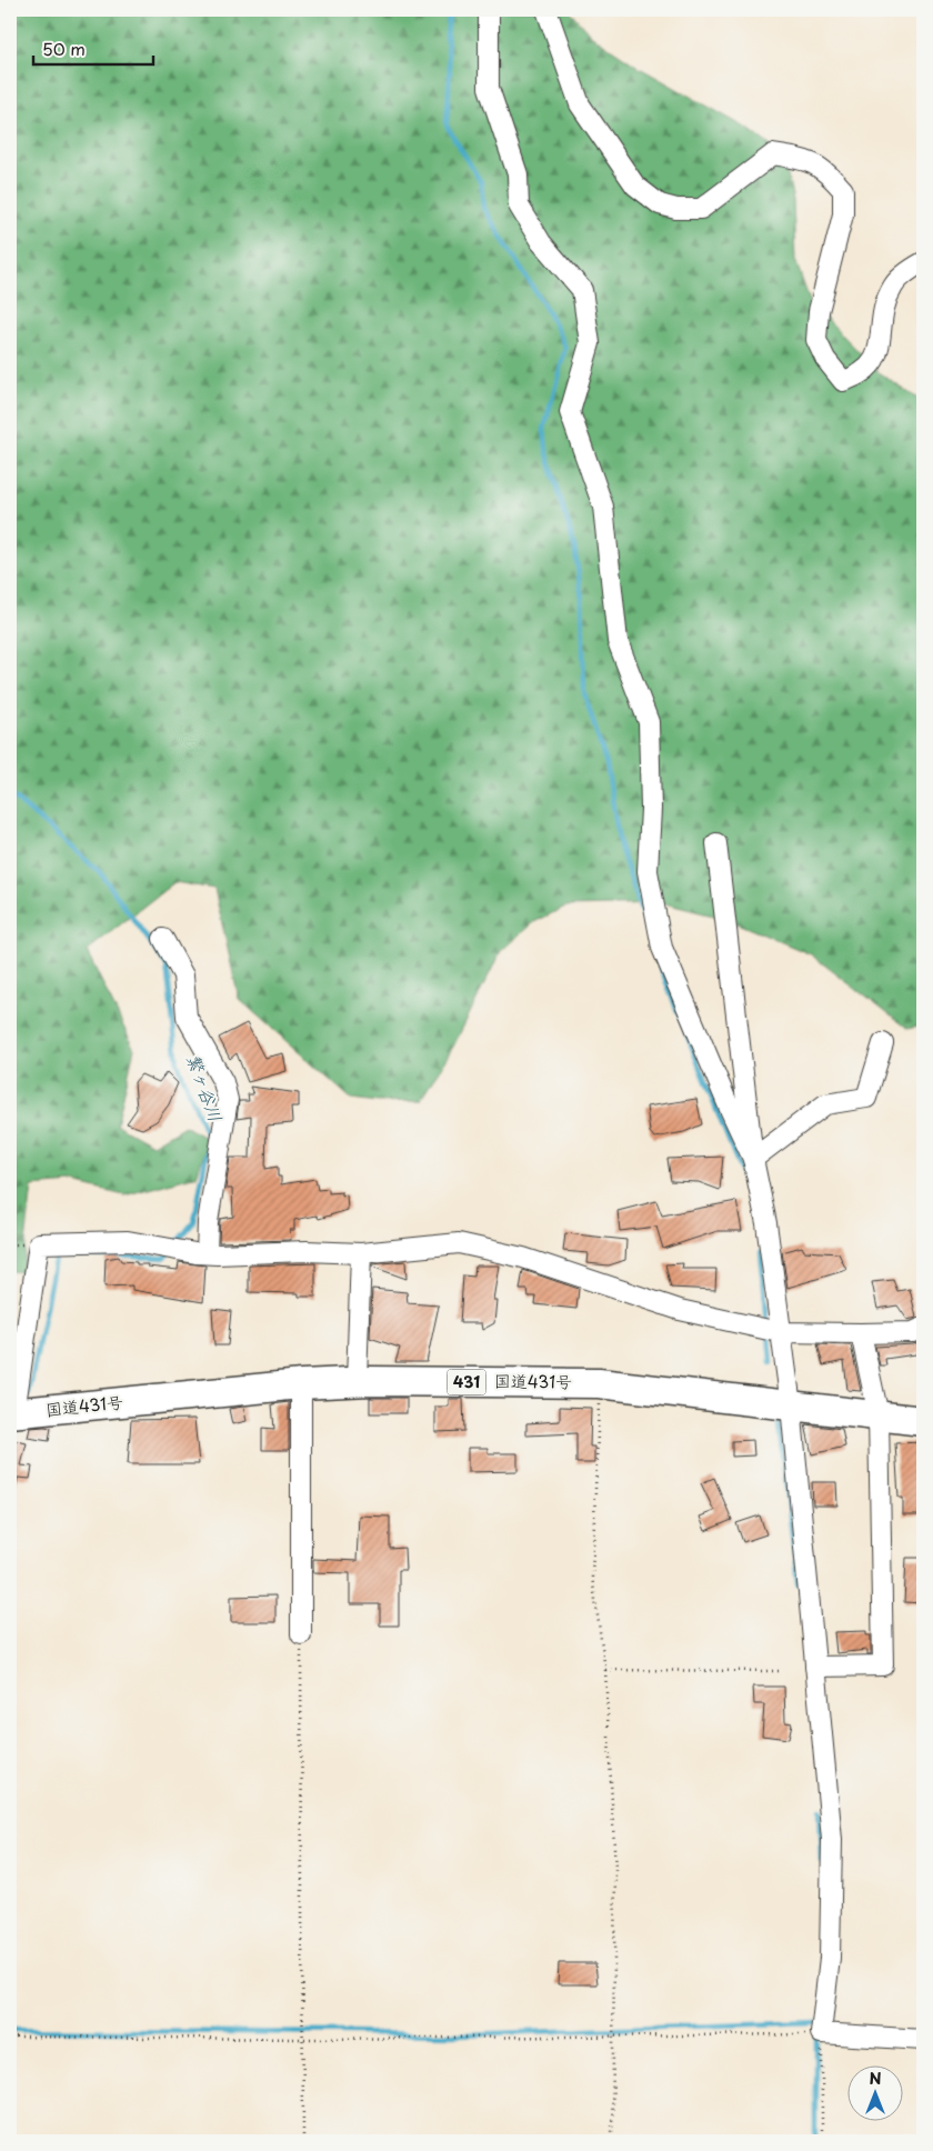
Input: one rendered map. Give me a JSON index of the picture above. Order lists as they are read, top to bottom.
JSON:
{
  "streets": {
    "highway": ["431", "国道431号"]
  },
  "water": ["繁ヶ谷川"],
  "scale_bar": "50 m",
  "north": "top"
}
